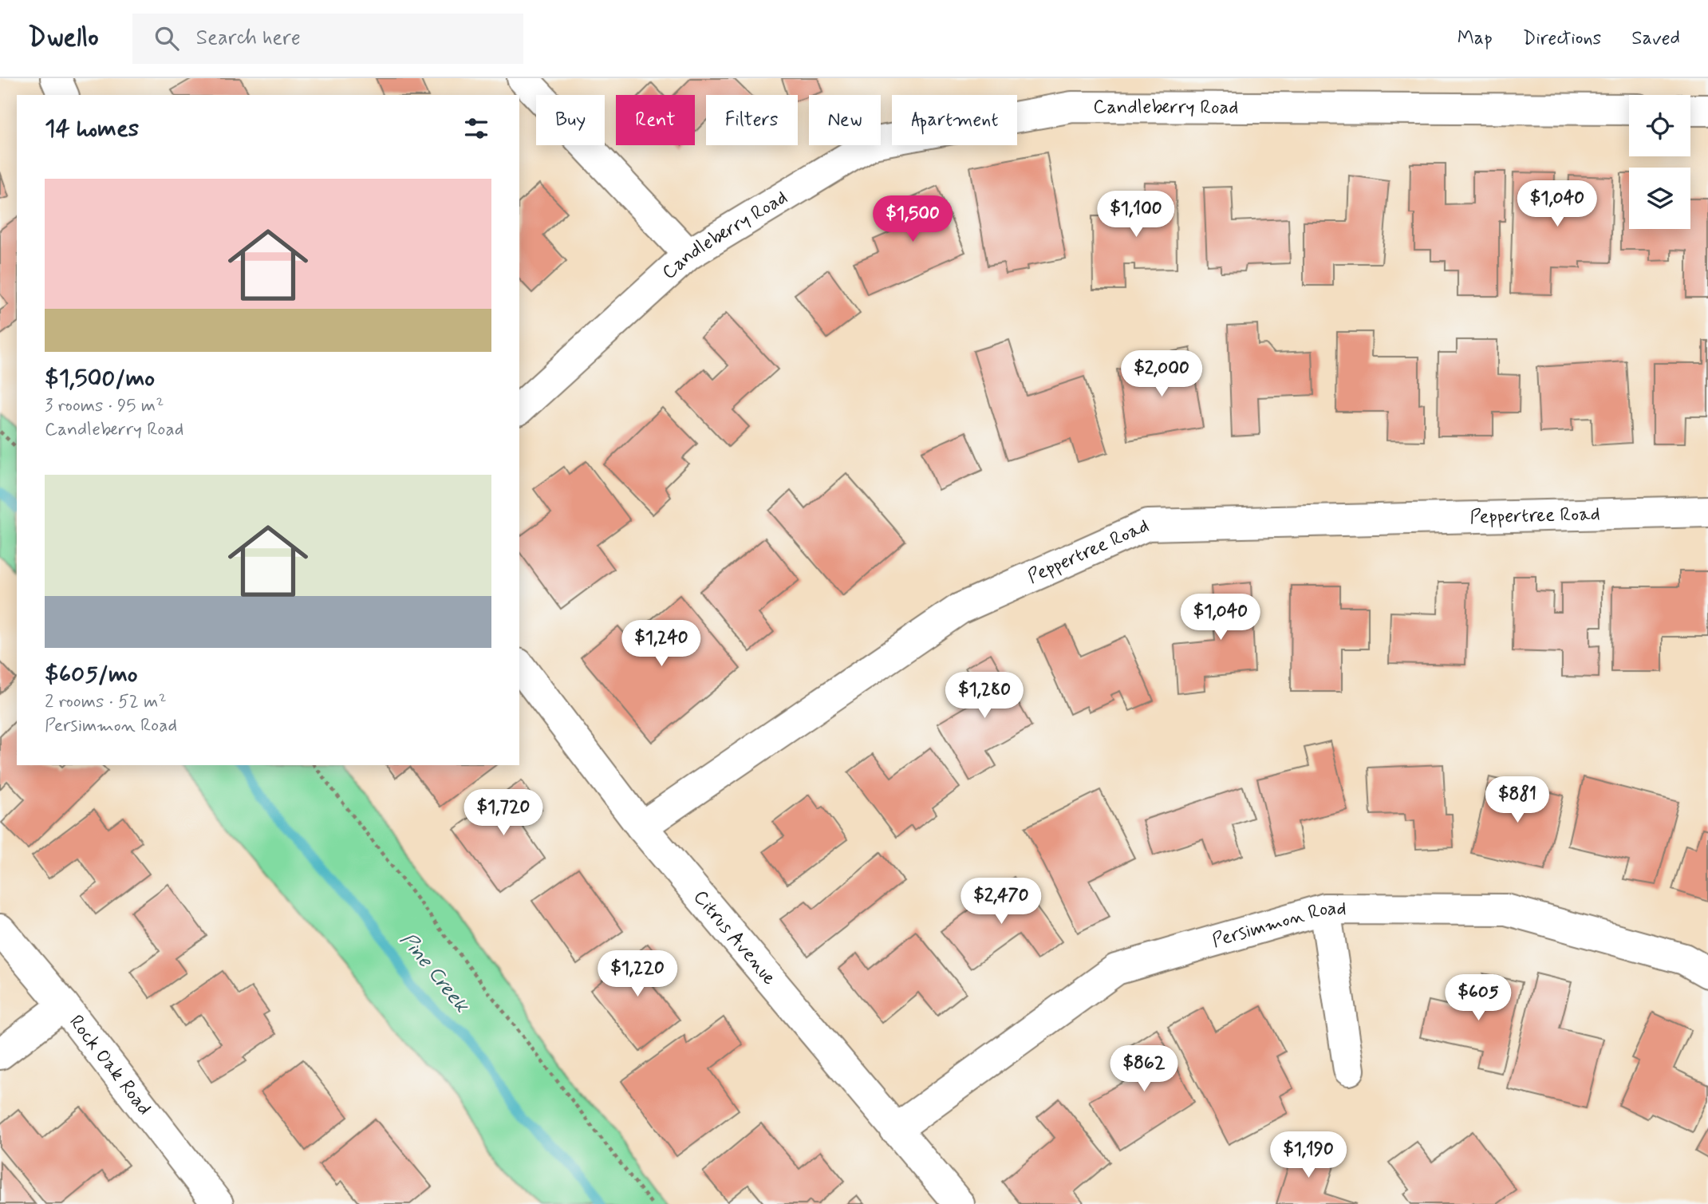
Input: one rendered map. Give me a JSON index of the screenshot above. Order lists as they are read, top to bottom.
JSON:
{
  "streets": {
    "street": [
      "Candleberry Road",
      "Peppertree Road",
      "Persimmon Road",
      "Citrus Avenue",
      "Rock Oak Road"
    ]
  },
  "crossings": [
    ["Peppertree Road", "Citrus Avenue"],
    ["Persimmon Road", "Citrus Avenue"]
  ],
  "water": ["Pine Creek"],
  "page": {
    "header": "Dwello",
    "search": "Search here",
    "nav": ["Map", "Directions", "Saved"],
    "chip": [
      "Buy",
      "Rent",
      "Filters",
      "New",
      "Apartment"
    ],
    "heading": "14 homes",
    "list": [
      {
        "name": "$1,500/mo",
        "note": "3 rooms · 95 m² · Candleberry Road"
      },
      {
        "name": "$605/mo",
        "note": "2 rooms · 52 m² · Persimmon Road"
      }
    ],
    "price": [
      "$1,040",
      "$1,100",
      "$1,500",
      "$2,000",
      "$1,040",
      "$1,240",
      "$1,280",
      "$881",
      "$1,720",
      "$2,470",
      "$1,220",
      "$605",
      "$862",
      "$1,190"
    ]
  }
}
